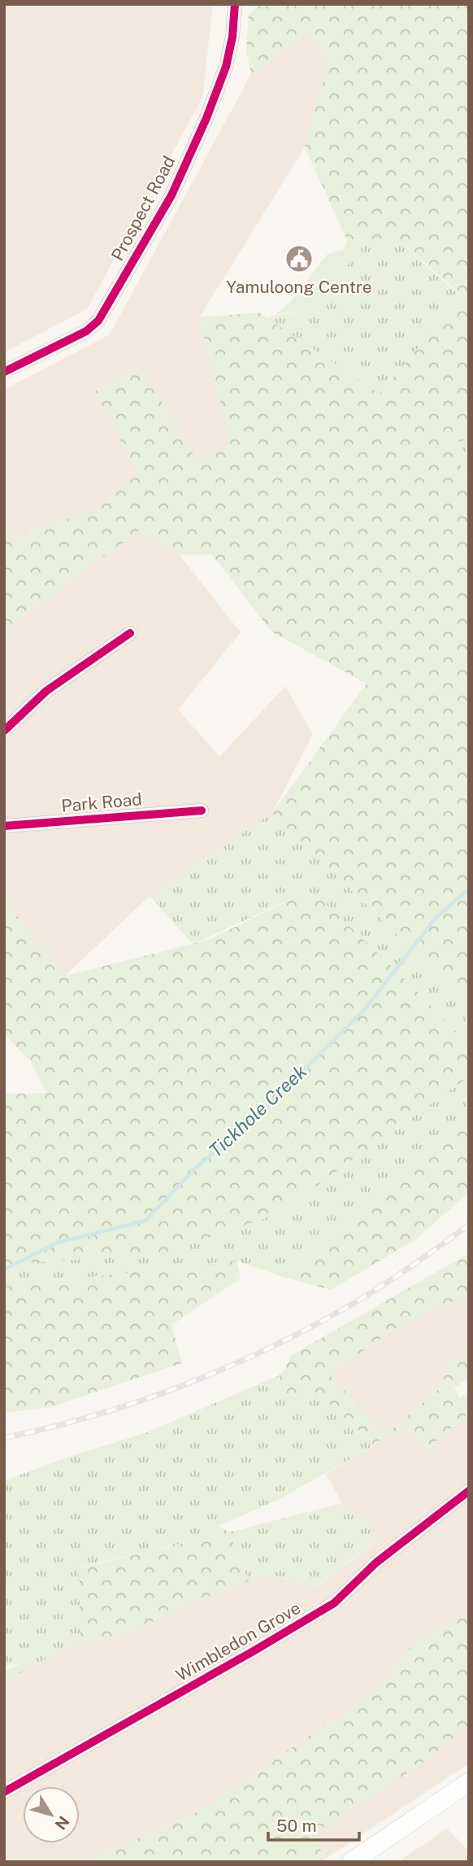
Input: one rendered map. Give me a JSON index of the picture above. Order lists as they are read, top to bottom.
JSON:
{
  "streets": {
    "street": ["Prospect Road", "Park Road", "Wimbledon Grove"]
  },
  "water": ["Tickhole Creek"],
  "places": {
    "public building": ["Yamuloong Centre"]
  },
  "scale_bar": "50 m",
  "north": "bottom right"
}
